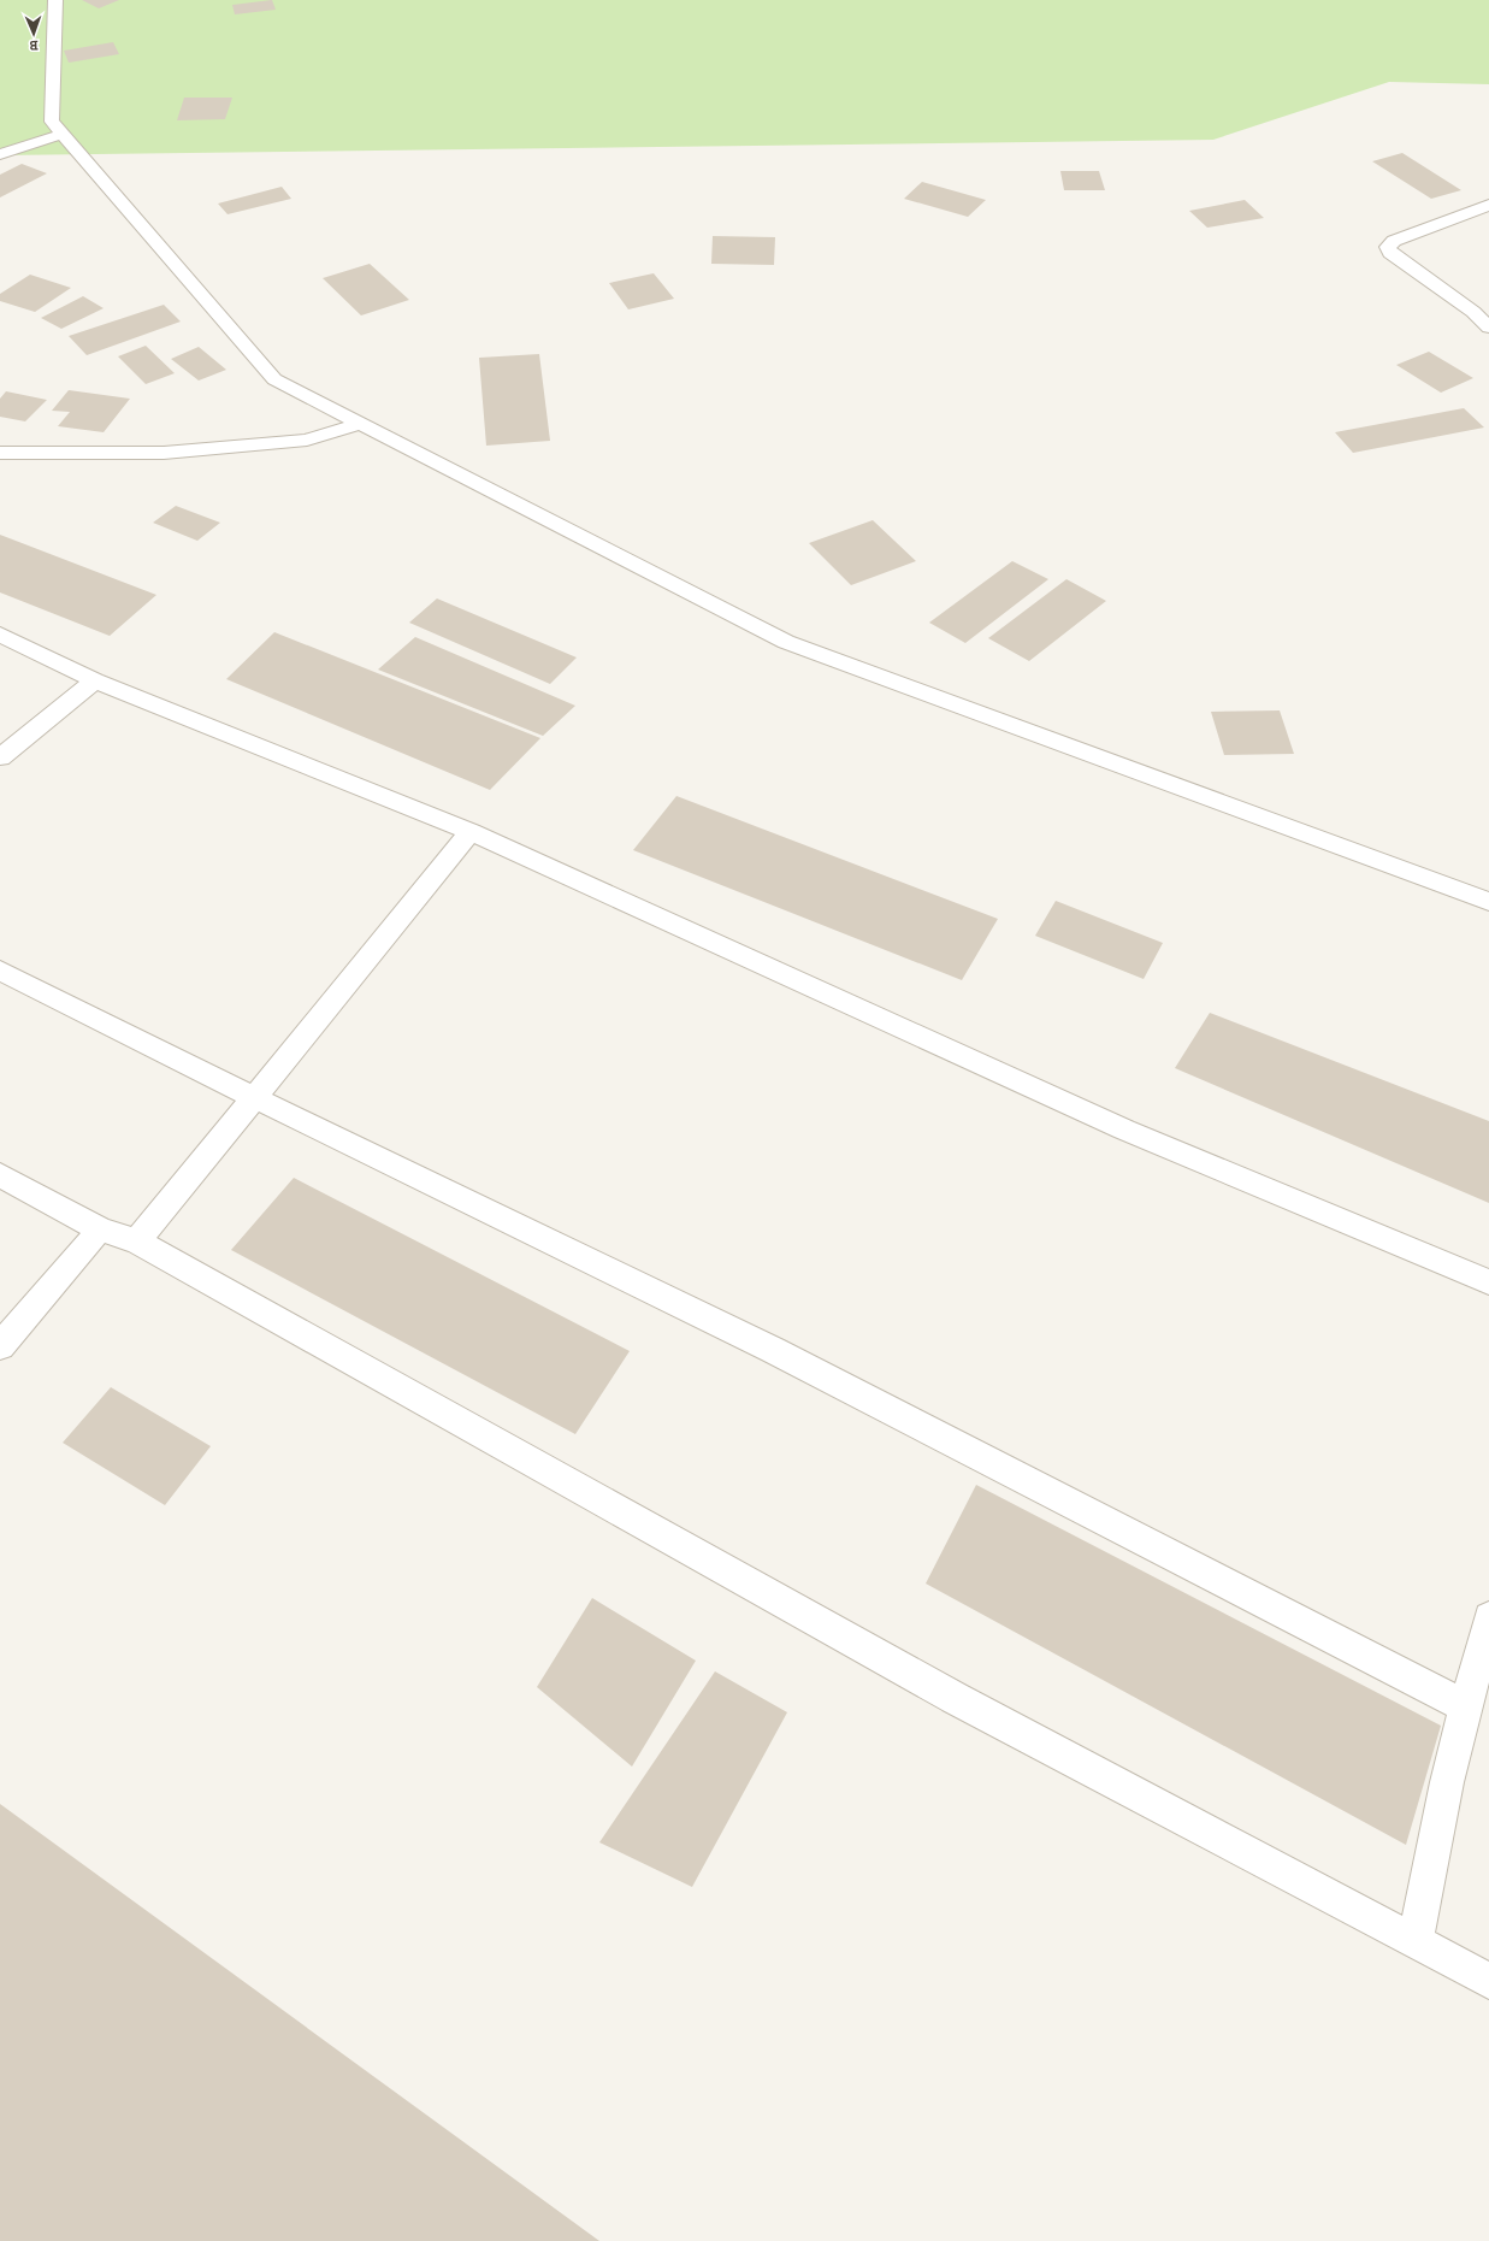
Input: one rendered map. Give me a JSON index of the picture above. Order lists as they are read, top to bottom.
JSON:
{
  "north": "bottom"
}
